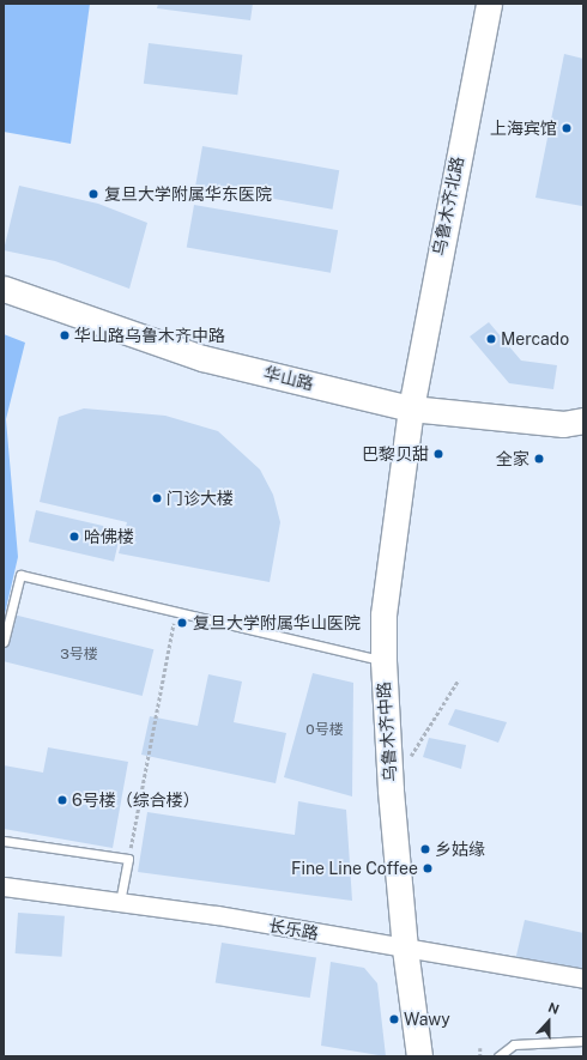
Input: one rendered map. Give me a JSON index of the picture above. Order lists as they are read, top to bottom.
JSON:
{
  "streets": {
    "street": [
      "乌鲁木齐北路",
      "华山路",
      "乌鲁木齐中路",
      "长乐路"
    ]
  },
  "crossings": [
    ["乌鲁木齐北路", "华山路"],
    ["乌鲁木齐北路", "乌鲁木齐中路"],
    ["华山路", "乌鲁木齐中路"],
    ["乌鲁木齐中路", "长乐路"]
  ],
  "places": [
    "上海宾馆",
    "复旦大学附属华东医院",
    "华山路乌鲁木齐中路",
    "Mercado",
    "巴黎贝甜",
    "全家",
    "门诊大楼",
    "哈佛楼",
    "复旦大学附属华山医院",
    "6号楼（综合楼）",
    "乡姑缘",
    "Fine Line Coffee",
    "Wawy"
  ],
  "house_numbers": ["3号楼", "0号楼"],
  "north": "top"
}
